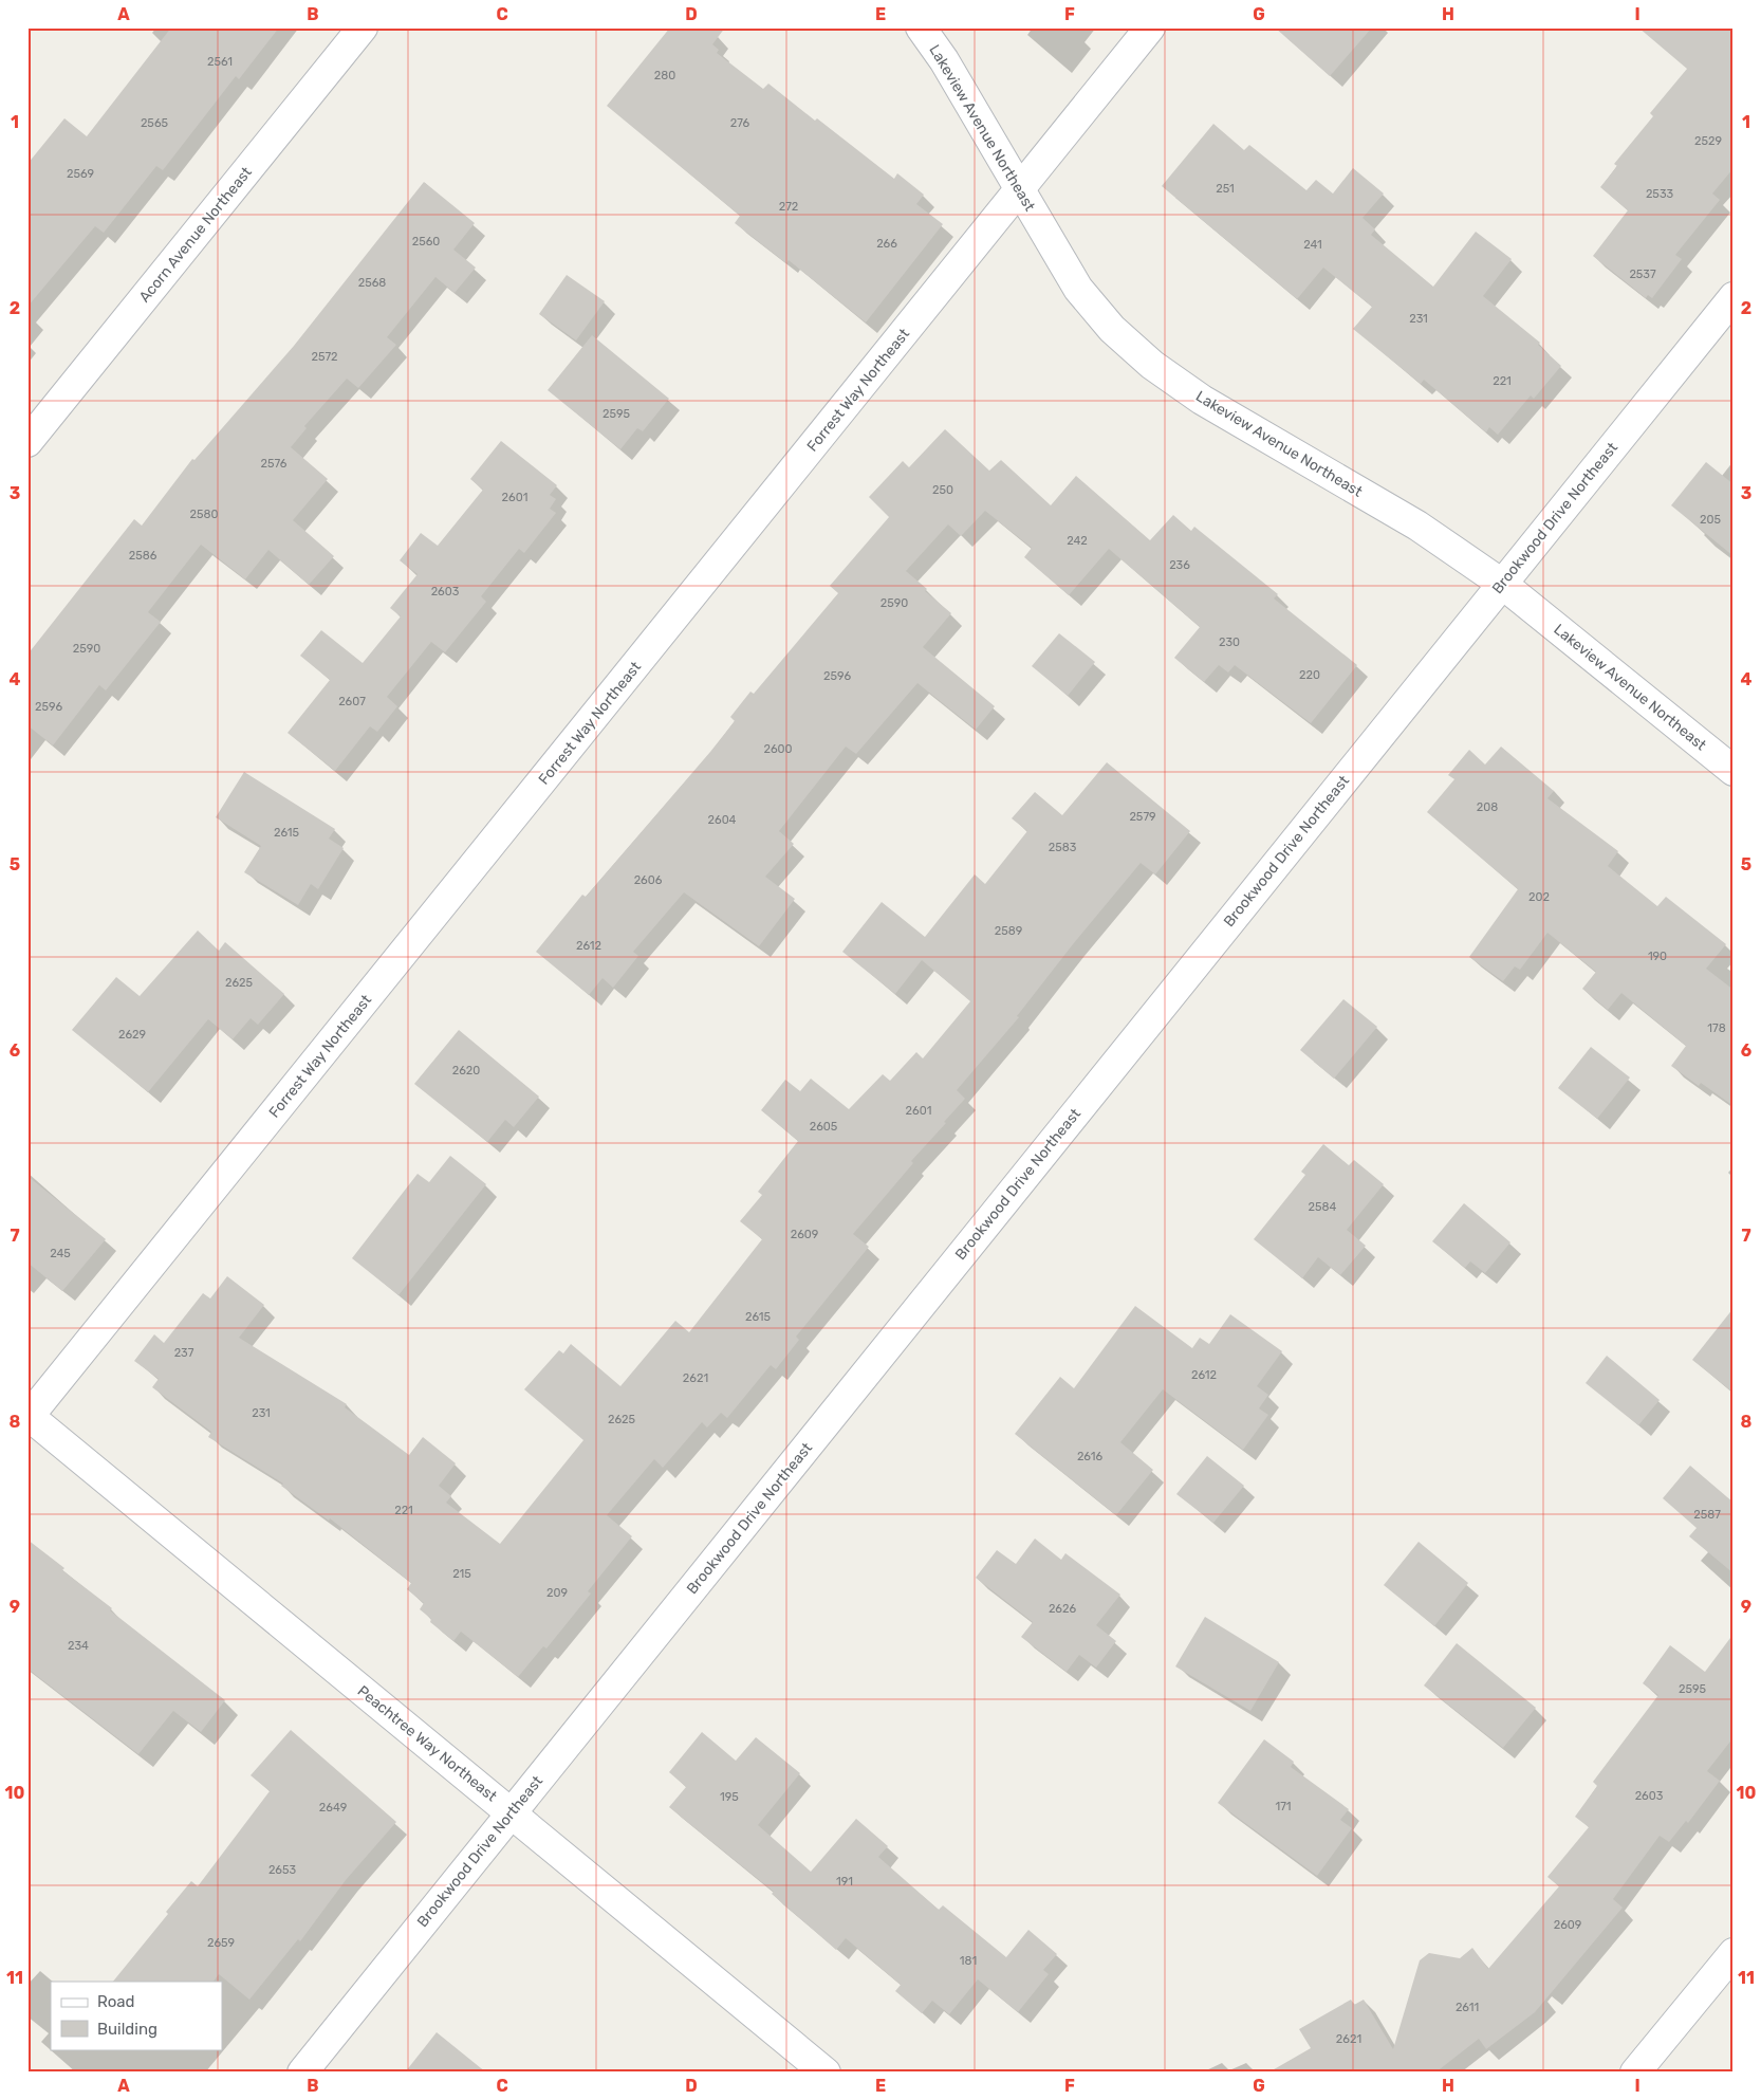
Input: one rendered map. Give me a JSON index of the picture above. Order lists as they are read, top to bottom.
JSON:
{
  "streets": {
    "street": [
      "Lakeview Avenue Northeast",
      "Acorn Avenue Northeast",
      "Forrest Way Northeast",
      "Brookwood Drive Northeast",
      "Peachtree Way Northeast"
    ]
  },
  "crossings": [
    ["Lakeview Avenue Northeast", "Forrest Way Northeast"],
    ["Lakeview Avenue Northeast", "Brookwood Drive Northeast"],
    ["Forrest Way Northeast", "Peachtree Way Northeast"],
    ["Brookwood Drive Northeast", "Peachtree Way Northeast"]
  ],
  "house_numbers": [
    "2561",
    "280",
    "2565",
    "276",
    "2529",
    "2569",
    "251",
    "2533",
    "272",
    "2560",
    "266",
    "241",
    "2537",
    "2568",
    "231",
    "2572",
    "221",
    "2595",
    "2576",
    "250",
    "2601",
    "2580",
    "205",
    "242",
    "2586",
    "236",
    "2603",
    "2590",
    "230",
    "2590",
    "220",
    "2596",
    "2607",
    "2596",
    "2600",
    "208",
    "2579",
    "2604",
    "2615",
    "2583",
    "2606",
    "202",
    "2589",
    "2612",
    "190",
    "2625",
    "178",
    "2629",
    "2620",
    "2601",
    "2605",
    "2584",
    "2609",
    "245",
    "2615",
    "237",
    "2612",
    "2621",
    "231",
    "2625",
    "2616",
    "221",
    "2587",
    "215",
    "209",
    "2626",
    "234",
    "2595",
    "2603",
    "195",
    "171",
    "2649",
    "2653",
    "191",
    "2609",
    "2659",
    "181",
    "2611",
    "2621"
  ],
  "legend": ["Road", "Building"],
  "grid": {
    "columns": [
      "A",
      "B",
      "C",
      "D",
      "E",
      "F",
      "G",
      "H",
      "I"
    ],
    "rows": [
      "1",
      "2",
      "3",
      "4",
      "5",
      "6",
      "7",
      "8",
      "9",
      "10",
      "11"
    ]
  }
}
